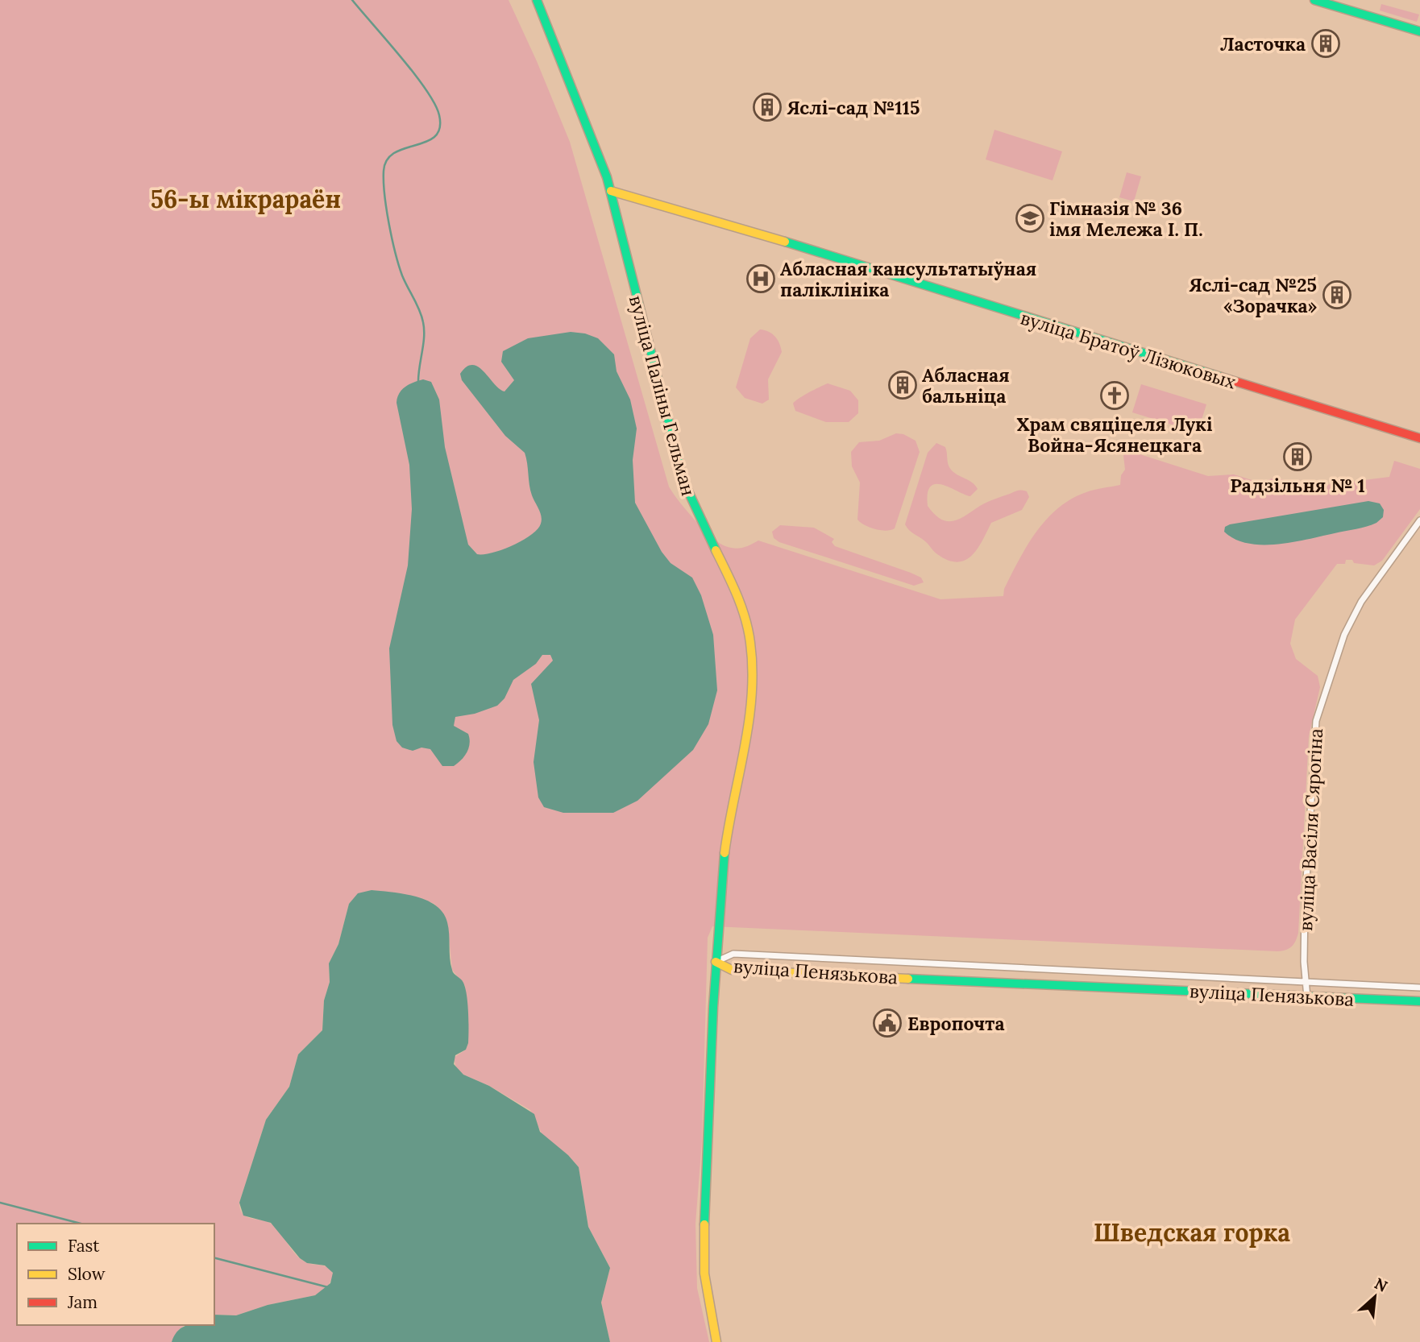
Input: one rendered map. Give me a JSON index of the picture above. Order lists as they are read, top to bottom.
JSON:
{
  "streets": {
    "street": [
      "вуліца Братоў Лізюковых",
      "вуліца Паліны Гельман",
      "вуліца Васіля Сярогіна",
      "вуліца Пенязькова"
    ]
  },
  "crossings": [
    ["вуліца Братоў Лізюковых", "вуліца Паліны Гельман"],
    ["вуліца Паліны Гельман", "вуліца Пенязькова"],
    ["вуліца Васіля Сярогіна", "вуліца Пенязькова"]
  ],
  "districts": ["56-ы мікрараён", "Шведская горка"],
  "places": {
    "building": [
      "Ласточка",
      "Яслі-сад №115",
      "Яслі-сад №25 «Зорачка»",
      "Абласная бальніца",
      "Радзільня № 1"
    ],
    "school or university": ["Гімназія № 36 імя Мележа І. П."],
    "hospital": ["Абласная кансультатыўная паліклініка"],
    "church": ["Храм свяціцеля Лукі Война-Ясянецкага"],
    "public building": ["Европочта"]
  },
  "legend": ["Fast", "Slow", "Jam"],
  "north": "top right"
}
